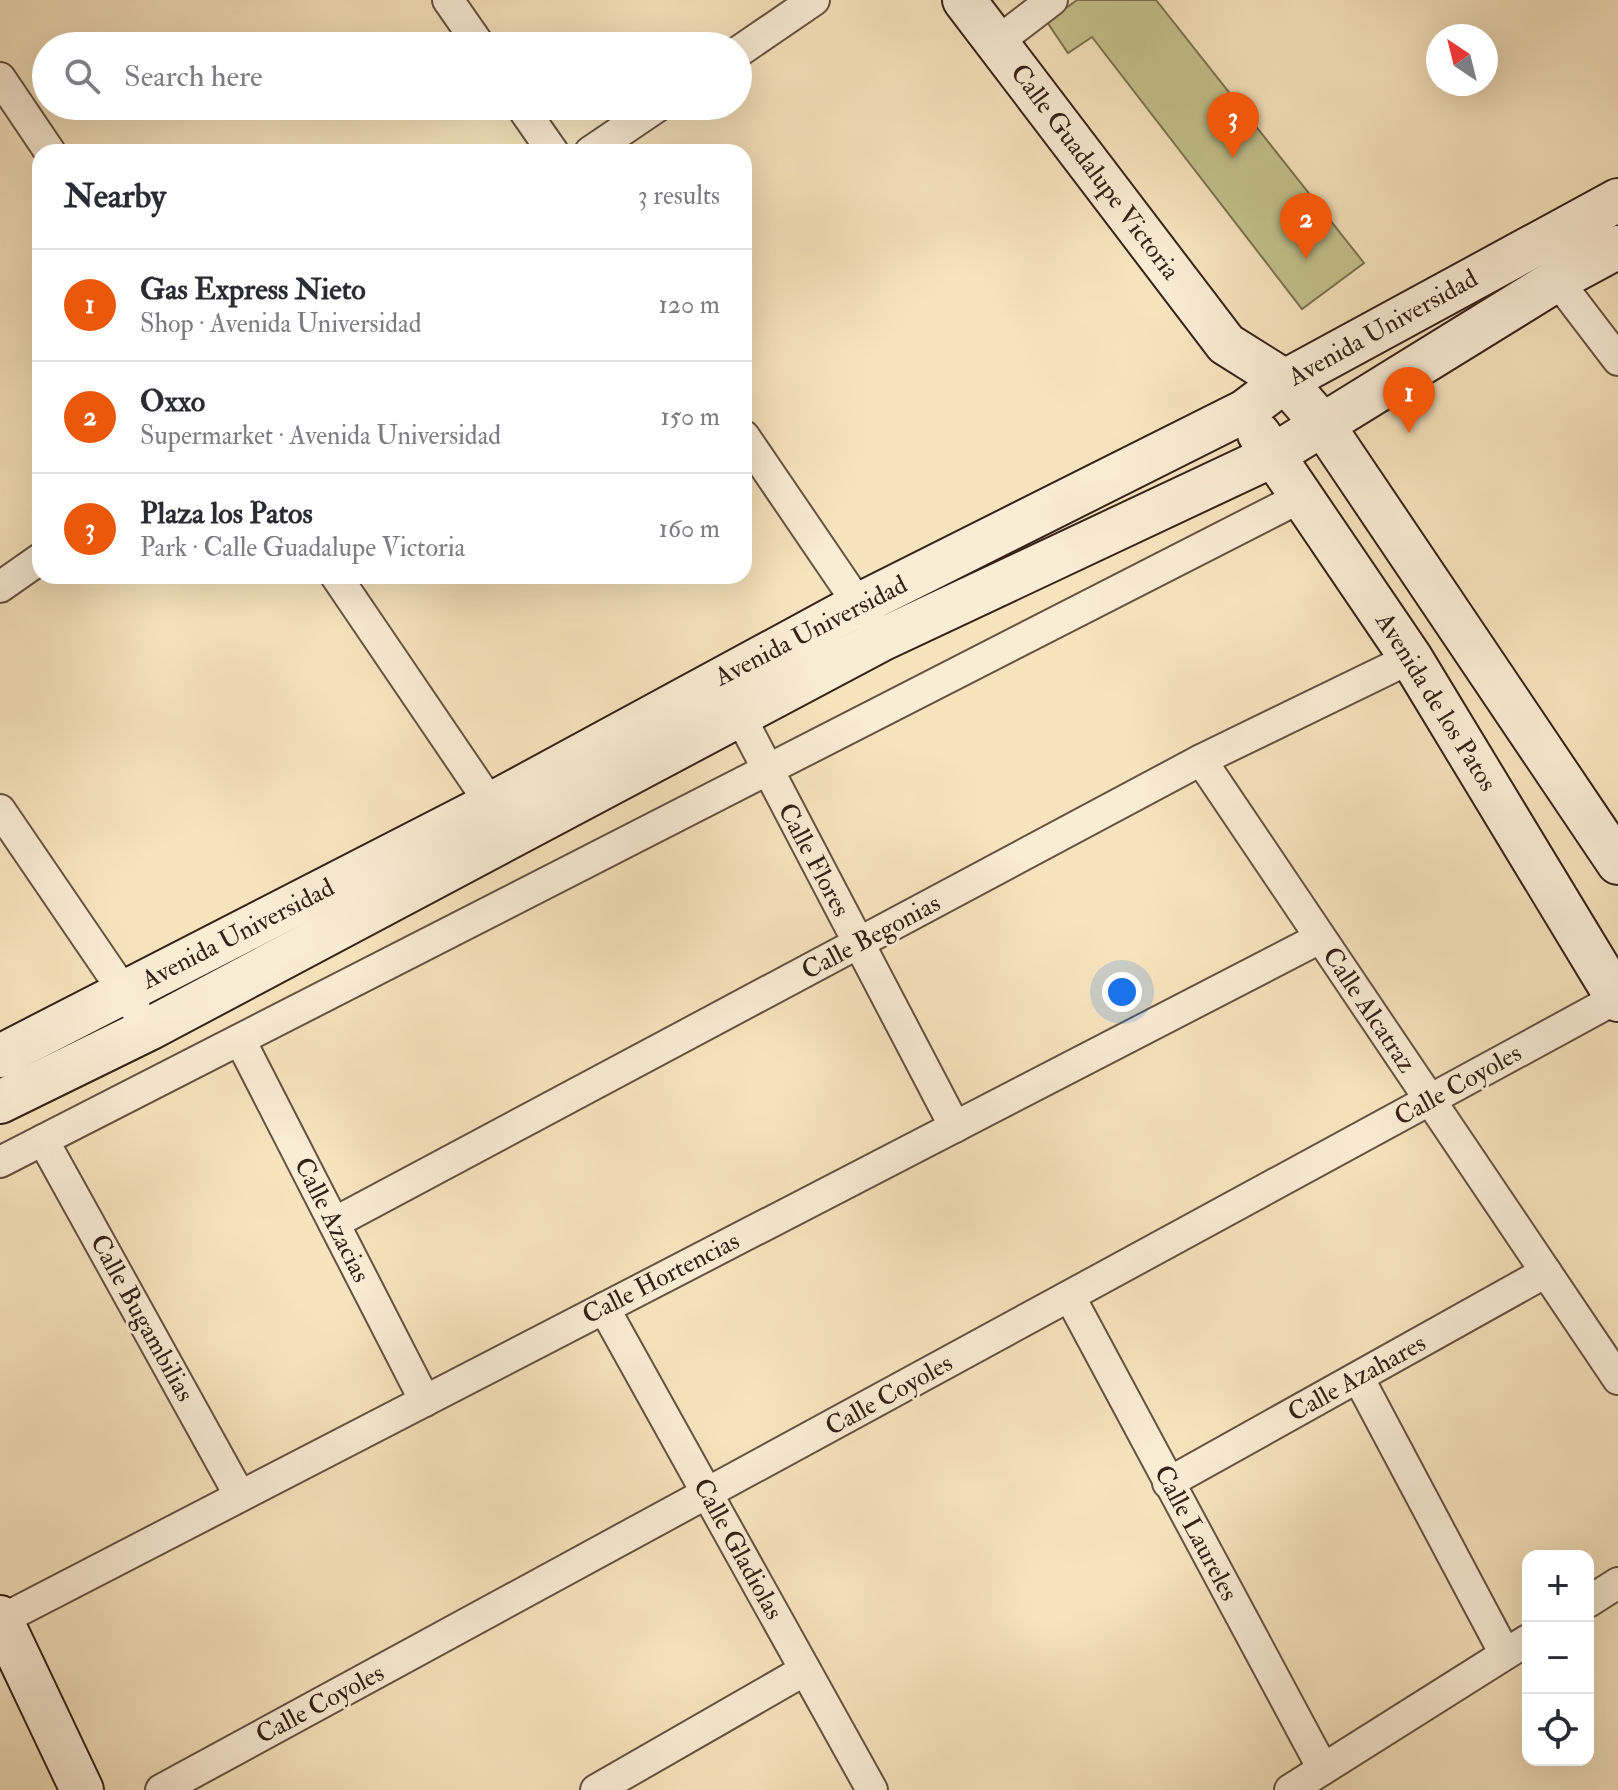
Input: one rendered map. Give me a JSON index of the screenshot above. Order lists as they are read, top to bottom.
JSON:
{
  "streets": {
    "main road": ["Calle Guadalupe Victoria", "Avenida Universidad", "Avenida de los Patos"],
    "street": [
      "Calle Flores",
      "Calle Begonias",
      "Calle Alcatraz",
      "Calle Coyoles",
      "Calle Azacias",
      "Calle Hortencias",
      "Calle Bugambilias",
      "Calle Azahares",
      "Calle Laureles",
      "Calle Gladiolas"
    ]
  },
  "crossings": [
    ["Calle Guadalupe Victoria", "Avenida Universidad"],
    ["Calle Guadalupe Victoria", "Avenida de los Patos"],
    ["Avenida Universidad", "Avenida de los Patos"],
    ["Avenida Universidad", "Calle Flores"],
    ["Avenida de los Patos", "Calle Begonias"],
    ["Avenida de los Patos", "Calle Coyoles"],
    ["Calle Flores", "Calle Begonias"],
    ["Calle Flores", "Calle Hortencias"],
    ["Calle Begonias", "Calle Alcatraz"],
    ["Calle Begonias", "Calle Azacias"],
    ["Calle Alcatraz", "Calle Coyoles"],
    ["Calle Alcatraz", "Calle Hortencias"],
    ["Calle Alcatraz", "Calle Azahares"],
    ["Calle Coyoles", "Calle Laureles"],
    ["Calle Coyoles", "Calle Gladiolas"],
    ["Calle Azacias", "Calle Hortencias"],
    ["Calle Hortencias", "Calle Bugambilias"],
    ["Calle Hortencias", "Calle Gladiolas"],
    ["Calle Azahares", "Calle Laureles"]
  ],
  "north": "top left",
  "page": {
    "search": "Search here",
    "pins": ["3", "2", "1"],
    "heading": ["Nearby", "3 results"],
    "list": [
      {
        "mark": "1",
        "name": "Gas Express Nieto",
        "note": "Shop · Avenida Universidad",
        "value": "120 m"
      },
      {
        "mark": "2",
        "name": "Oxxo",
        "note": "Supermarket · Avenida Universidad",
        "value": "150 m"
      },
      {
        "mark": "3",
        "name": "Plaza los Patos",
        "note": "Park · Calle Guadalupe Victoria",
        "value": "160 m"
      }
    ],
    "map_buttons": ["+", "−"]
  }
}
